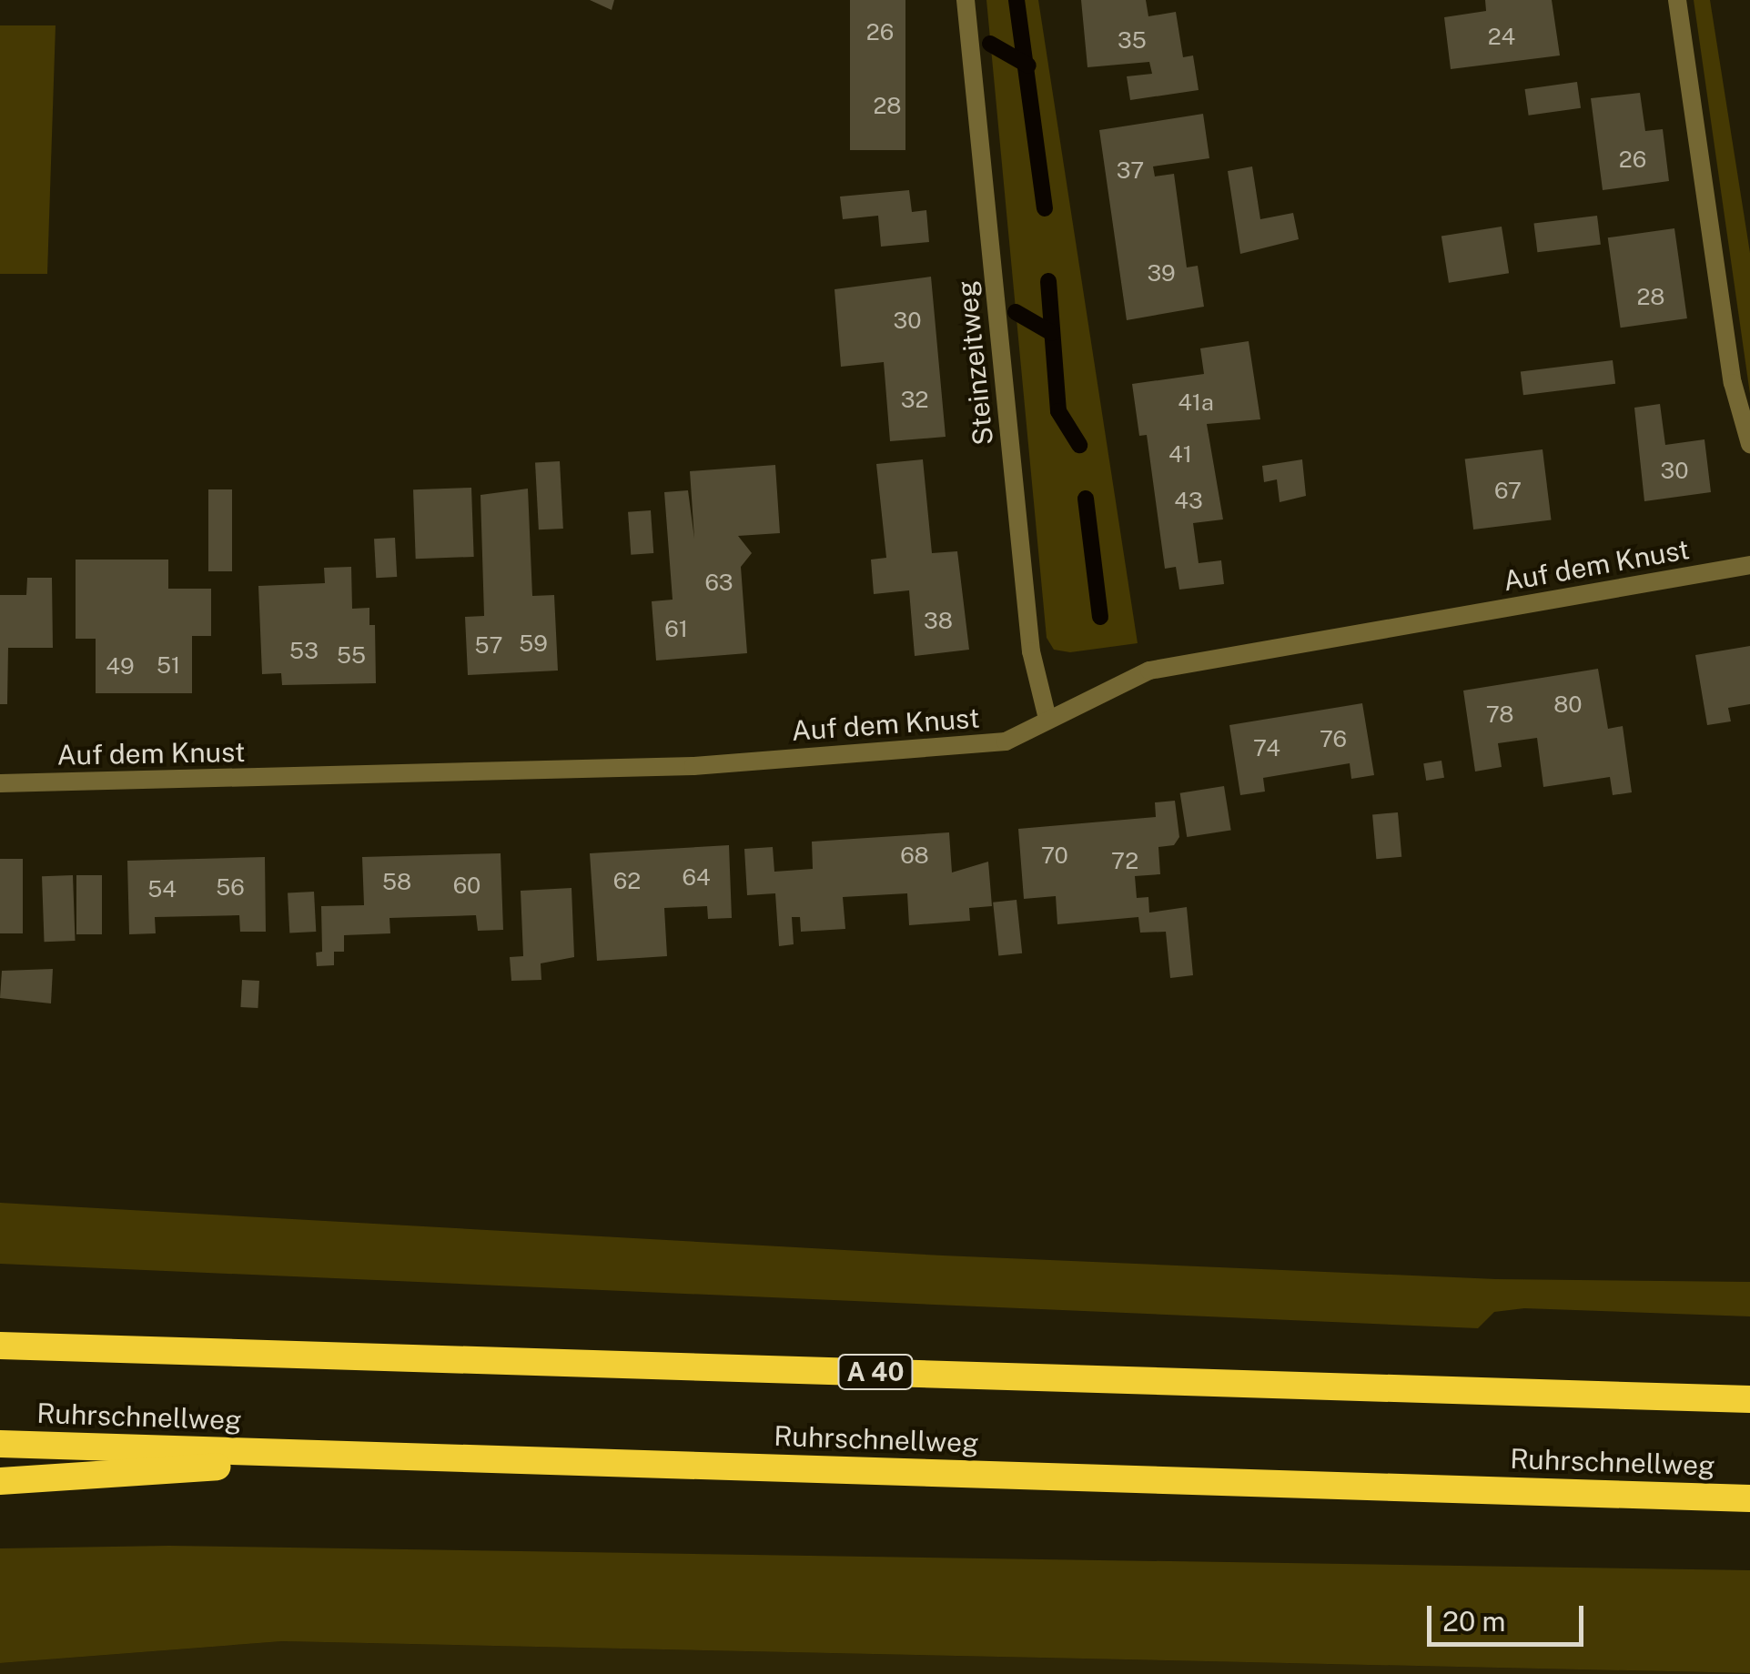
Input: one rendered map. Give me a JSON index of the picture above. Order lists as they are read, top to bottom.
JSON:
{
  "streets": {
    "highway": ["A 40", "Ruhrschnellweg"],
    "street": ["Steinzeitweg", "Auf dem Knust"]
  },
  "crossings": [
    ["Steinzeitweg", "Auf dem Knust"]
  ],
  "house_numbers": [
    "26",
    "24",
    "35",
    "28",
    "26",
    "37",
    "39",
    "28",
    "30",
    "32",
    "41a",
    "41",
    "30",
    "67",
    "43",
    "63",
    "38",
    "61",
    "59",
    "57",
    "53",
    "55",
    "51",
    "49",
    "80",
    "78",
    "76",
    "74",
    "68",
    "70",
    "72",
    "64",
    "62",
    "58",
    "60",
    "56",
    "54"
  ],
  "scale_bar": "20 m"
}
